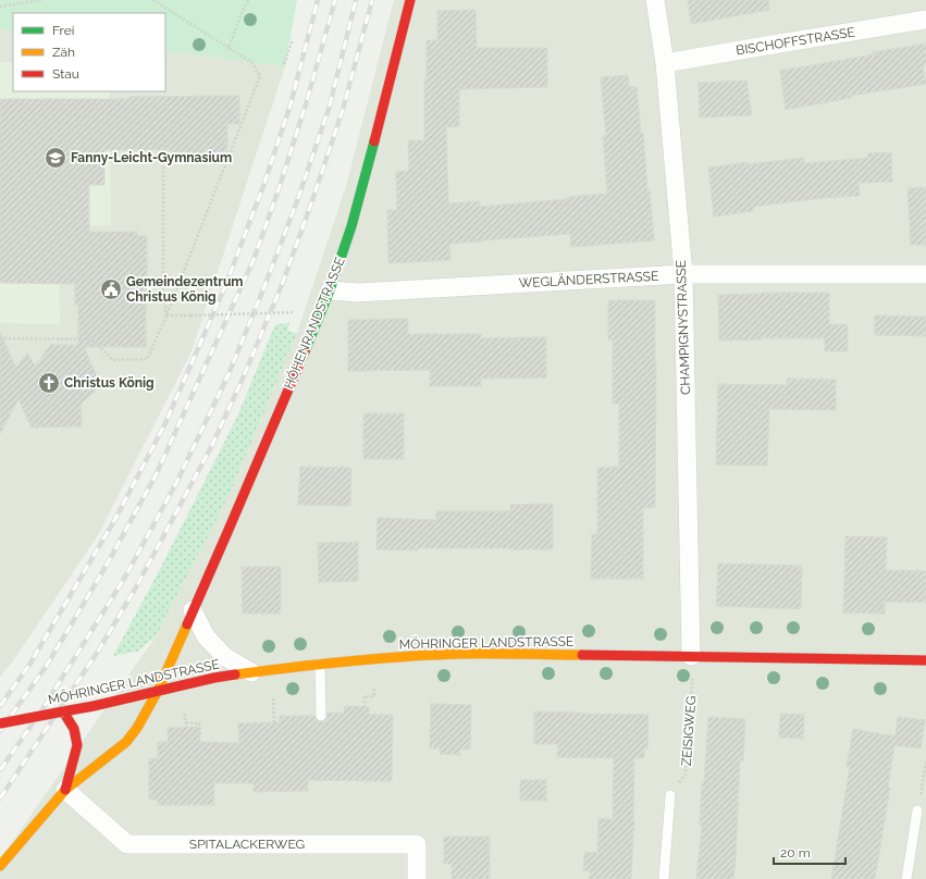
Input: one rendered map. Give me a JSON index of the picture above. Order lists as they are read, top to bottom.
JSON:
{
  "streets": {
    "street": [
      "BISCHOFFSTRASSE",
      "WEGLÄNDERSTRASSE",
      "HÖHENRANDSTRASSE",
      "CHAMPIGNYSTRASSE",
      "MÖHRINGER LANDSTRASSE",
      "SPITALACKERWEG"
    ],
    "path": ["ZEISIGWEG"]
  },
  "crossings": [
    ["BISCHOFFSTRASSE", "CHAMPIGNYSTRASSE"],
    ["WEGLÄNDERSTRASSE", "HÖHENRANDSTRASSE"],
    ["WEGLÄNDERSTRASSE", "CHAMPIGNYSTRASSE"],
    ["HÖHENRANDSTRASSE", "MÖHRINGER LANDSTRASSE"],
    ["HÖHENRANDSTRASSE", "SPITALACKERWEG"],
    ["CHAMPIGNYSTRASSE", "MÖHRINGER LANDSTRASSE"],
    ["CHAMPIGNYSTRASSE", "ZEISIGWEG"],
    ["MÖHRINGER LANDSTRASSE", "ZEISIGWEG"]
  ],
  "places": {
    "school or university": ["Fanny-Leicht-Gymnasium"],
    "public building": ["Gemeindezentrum Christus König"],
    "church": ["Christus König"]
  },
  "legend": ["Frei", "Zäh", "Stau"],
  "scale_bar": "20 m"
}
